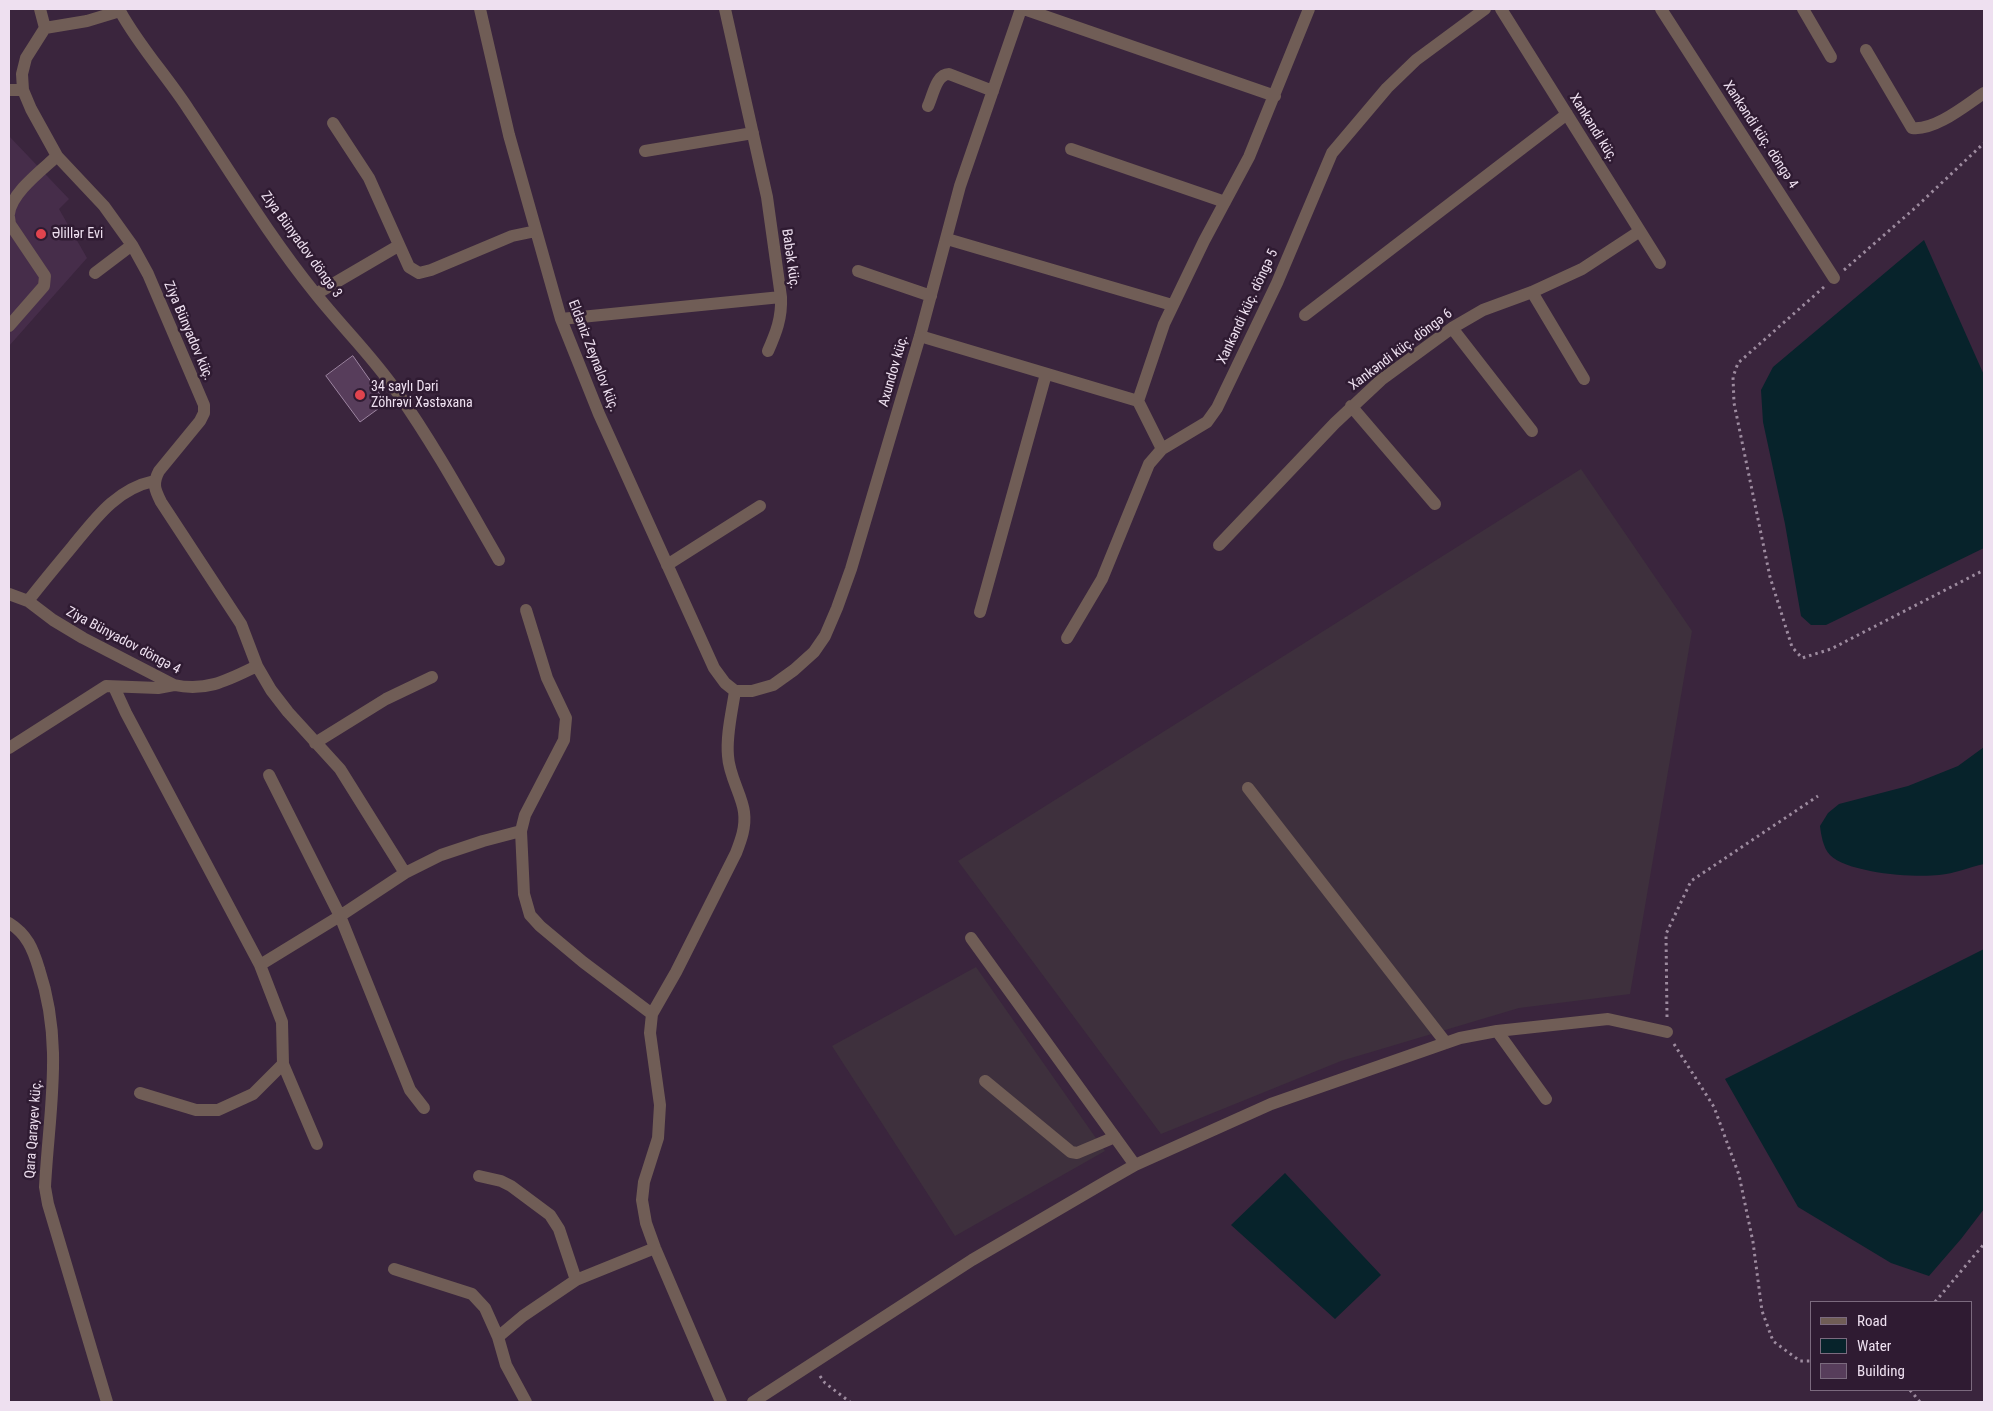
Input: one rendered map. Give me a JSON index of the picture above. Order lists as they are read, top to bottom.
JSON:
{
  "streets": {
    "street": [
      "Xankəndi küç.",
      "Xankəndi küç. döngə 4",
      "Ziya Bünyadov döngə 3",
      "Babək küç.",
      "Xankəndi küç. döngə 5",
      "Ziya Bünyadov küç.",
      "Xankəndi küç. döngə 6",
      "Eldəniz Zeynalov küç.",
      "Axundov küç.",
      "Ziya Bünyadov döngə 4",
      "Qara Qarayev küç."
    ]
  },
  "crossings": [
    ["Xankəndi küç.", "Xankəndi küç. döngə 6"],
    ["Ziya Bünyadov döngə 3", "Ziya Bünyadov küç."],
    ["Babək küç.", "Eldəniz Zeynalov küç."],
    ["Eldəniz Zeynalov küç.", "Axundov küç."]
  ],
  "places": ["Əlillər Evi", "34 saylı Dəri Zöhrəvi Xəstəxana"],
  "legend": ["Road", "Water", "Building"]
}
